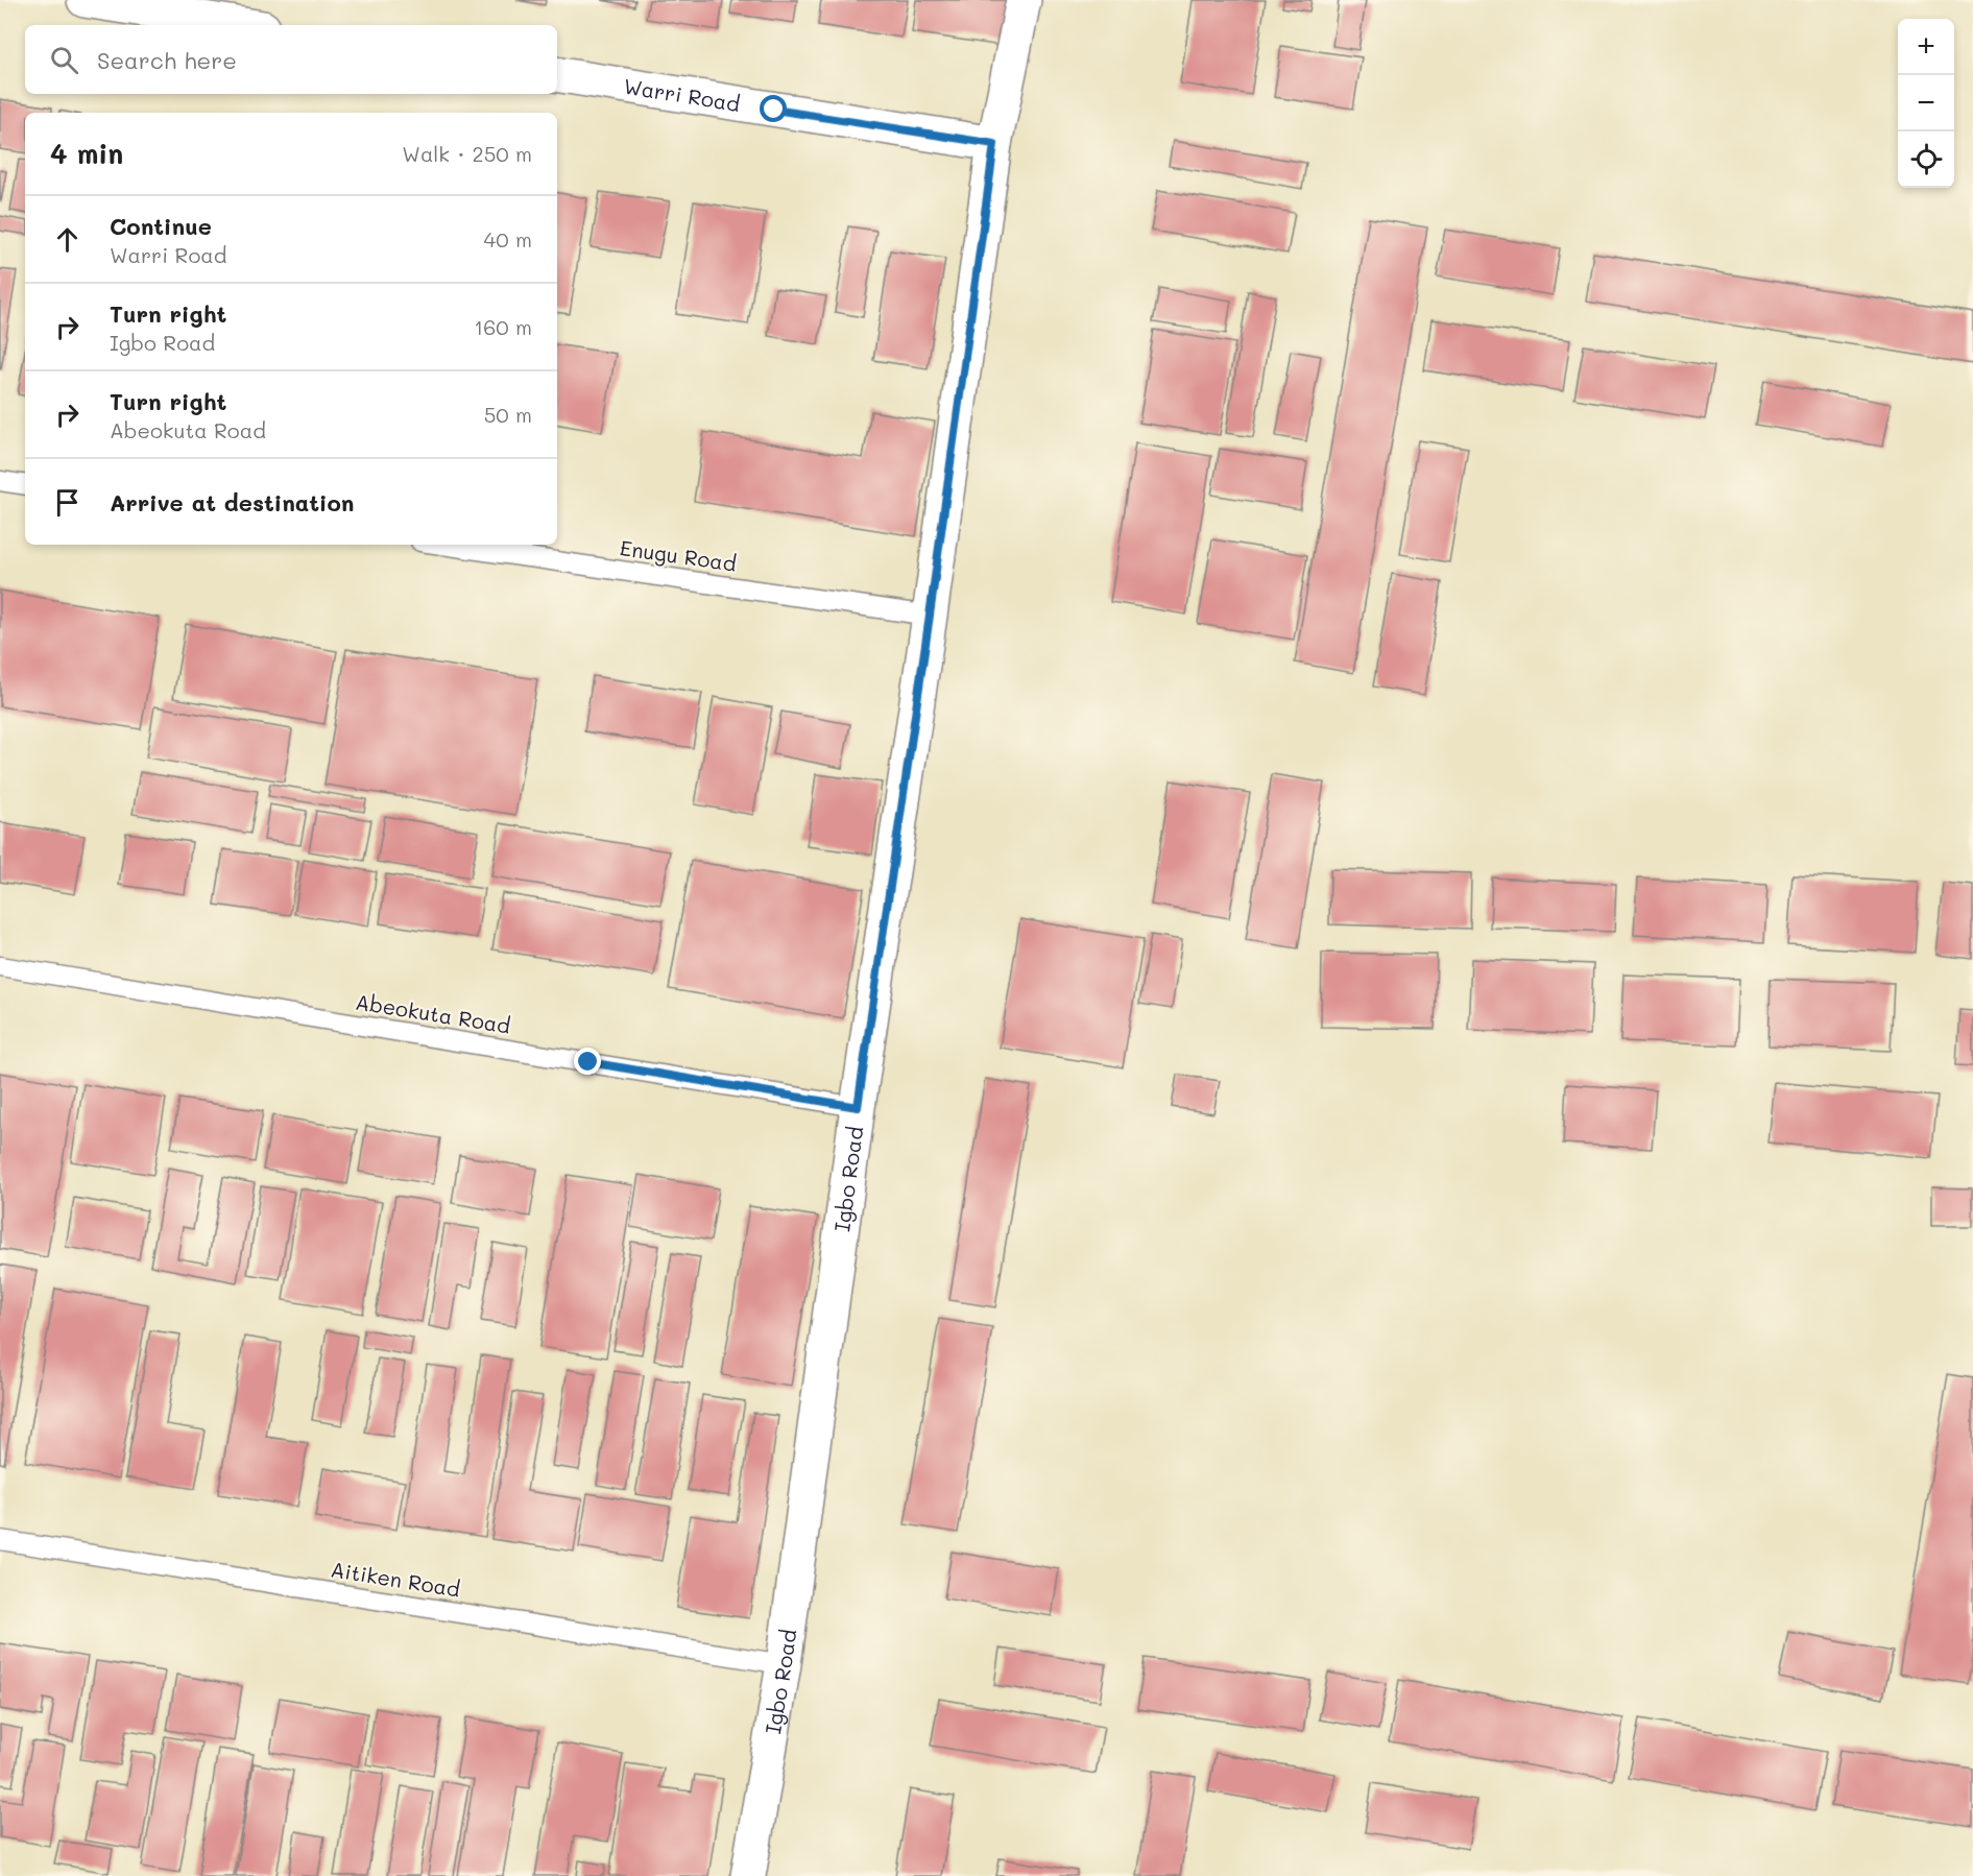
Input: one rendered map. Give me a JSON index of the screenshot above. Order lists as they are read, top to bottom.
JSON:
{
  "streets": {
    "street": ["Warri Road", "Igbo Road"],
    "lane": ["Enugu Road", "Abeokuta Road", "Aitiken Road"]
  },
  "crossings": [
    ["Warri Road", "Igbo Road"],
    ["Enugu Road", "Igbo Road"],
    ["Abeokuta Road", "Igbo Road"],
    ["Igbo Road", "Aitiken Road"]
  ],
  "page": {
    "map_buttons": ["+", "−"],
    "search": "Search here",
    "heading": ["4 min", "Walk · 250 m"],
    "list": [
      ["Continue", "Warri Road", "40 m"],
      ["Turn right", "Igbo Road", "160 m"],
      ["Turn right", "Abeokuta Road", "50 m"],
      "Arrive at destination"
    ]
  }
}
